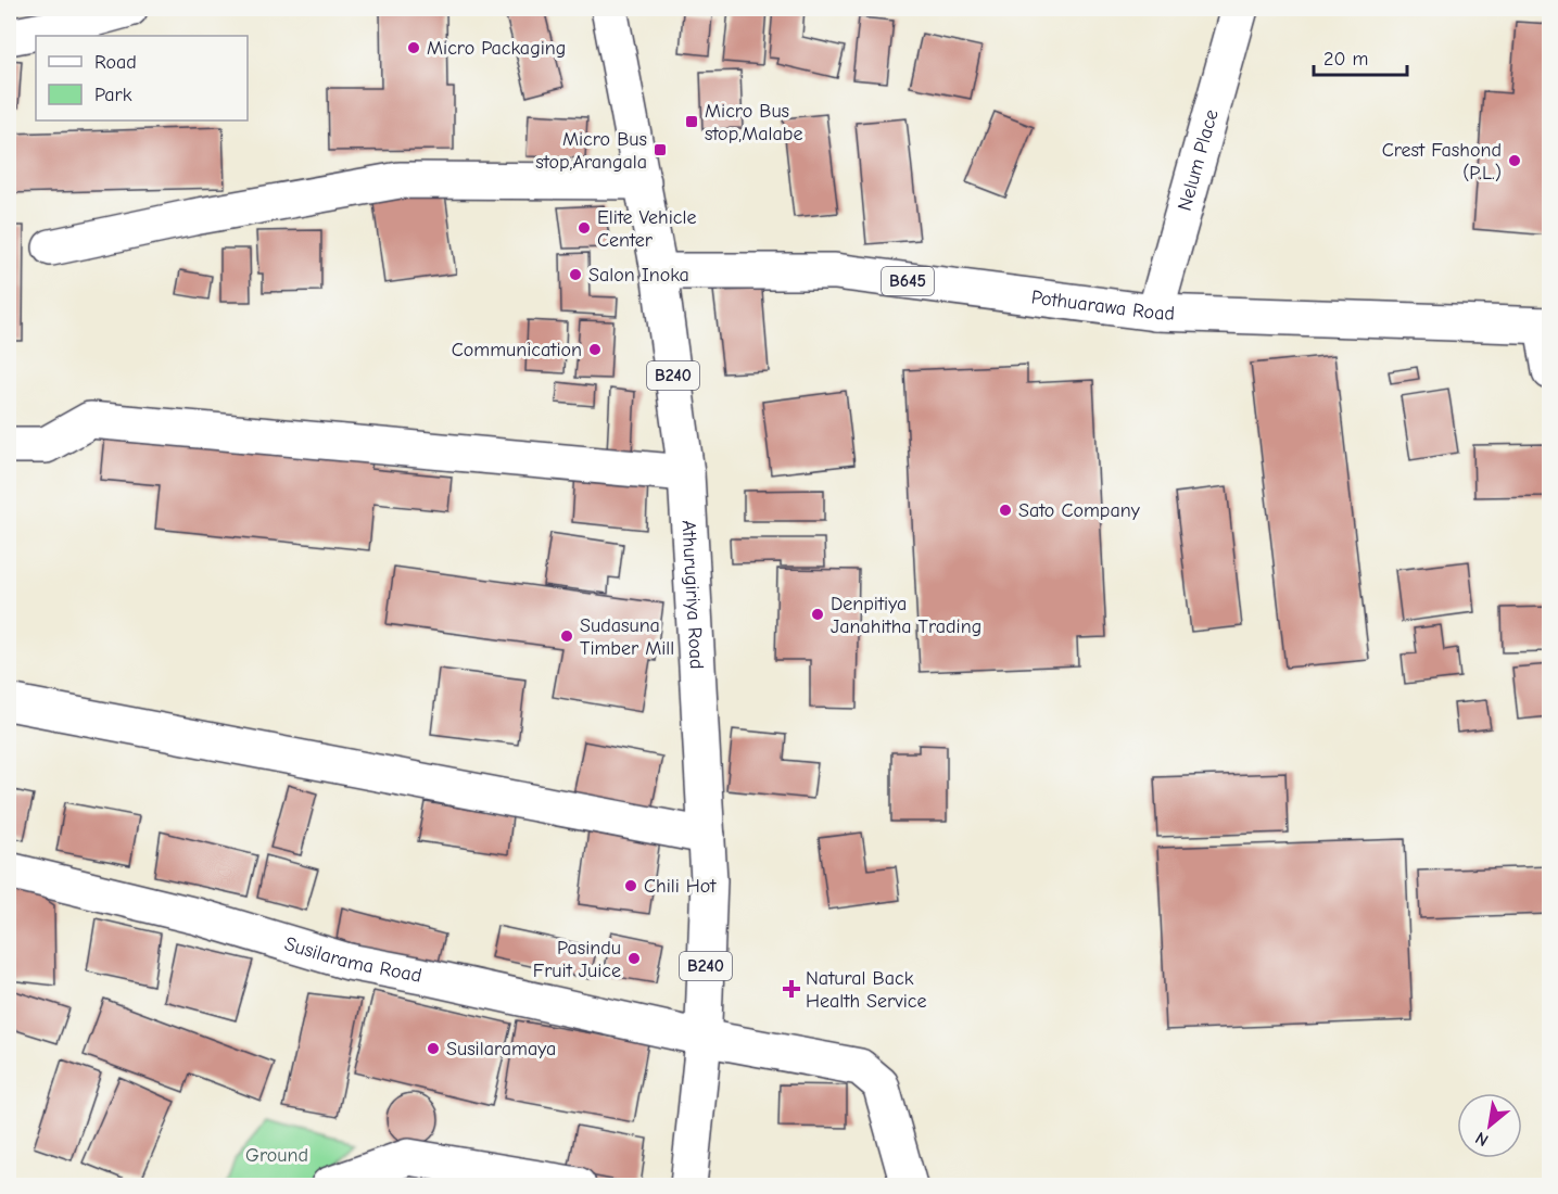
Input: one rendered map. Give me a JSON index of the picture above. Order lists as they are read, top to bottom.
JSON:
{
  "streets": {
    "street": [
      "Nelum Place",
      "B645",
      "Pothuarawa Road",
      "B240",
      "Athurugiriya Road",
      "Susilarama Road"
    ]
  },
  "crossings": [
    ["Nelum Place", "Pothuarawa Road"],
    ["Pothuarawa Road", "Athurugiriya Road"],
    ["Athurugiriya Road", "Susilarama Road"]
  ],
  "parks": ["Ground"],
  "places": {
    "other": [
      "Micro Packaging",
      "Crest Fashond (P.L.)",
      "Elite Vehicle Center",
      "Salon Inoka",
      "Communication",
      "Sato Company",
      "Denpitiya Janahitha Trading",
      "Sudasuna Timber Mill",
      "Chili Hot",
      "Pasindu Fruit Juice",
      "Susilaramaya"
    ],
    "transit": ["Micro Bus stop,Malabe", "Micro Bus stop,Arangala"],
    "health": ["Natural Back Health Service"]
  },
  "legend": ["Road", "Park"],
  "scale_bar": "20 m",
  "north": "bottom left"
}
